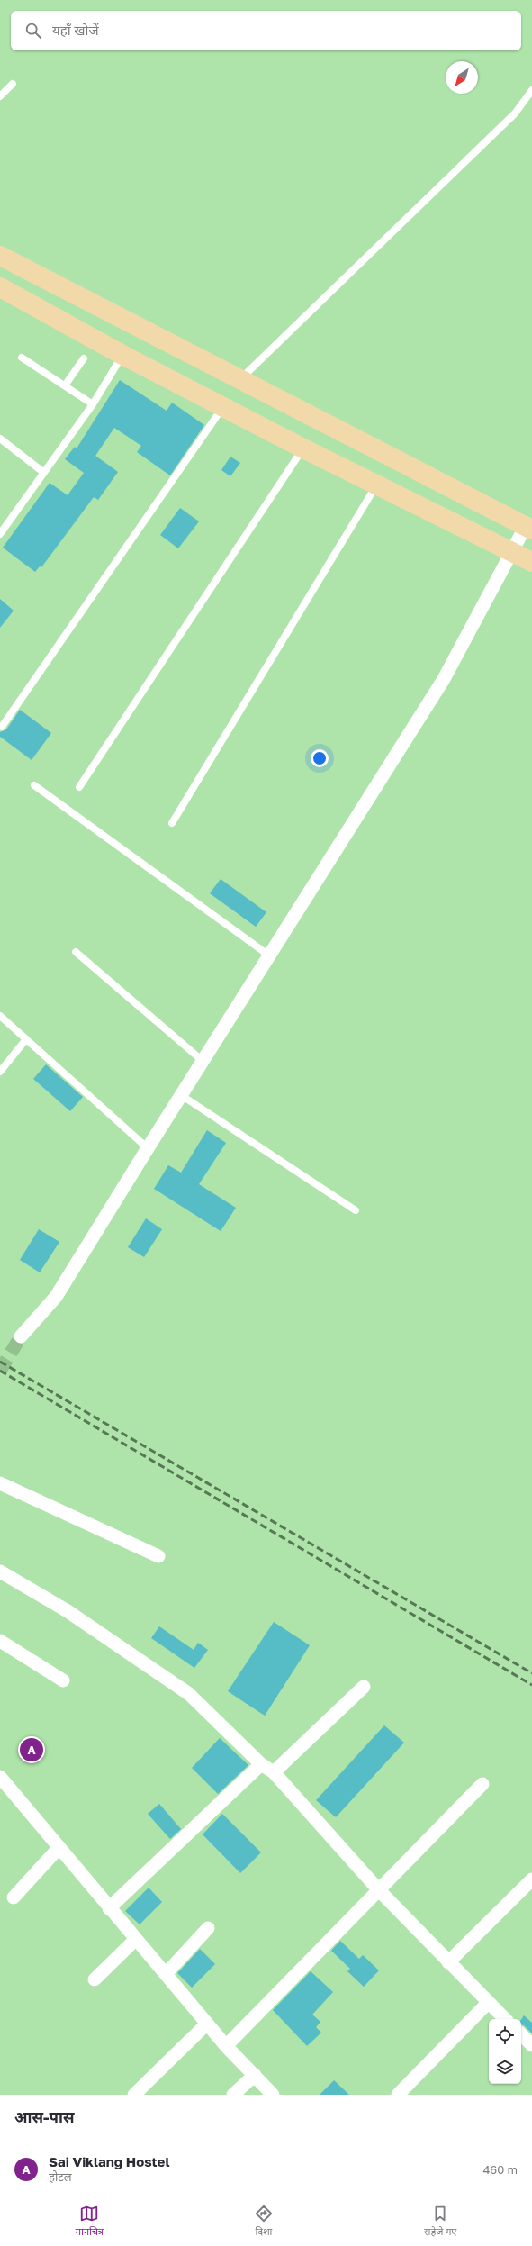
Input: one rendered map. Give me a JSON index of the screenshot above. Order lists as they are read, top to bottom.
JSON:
{
  "north": "bottom left",
  "page": {
    "search": "यहाँ खोजें",
    "pins": "A",
    "heading": "आस-पास",
    "list": [
      {
        "mark": "A",
        "name": "Sai Viklang Hostel",
        "note": "होटल",
        "value": "460 m"
      }
    ],
    "nav": ["मानचित्र", "दिशा", "सहेजे गए"]
  }
}
